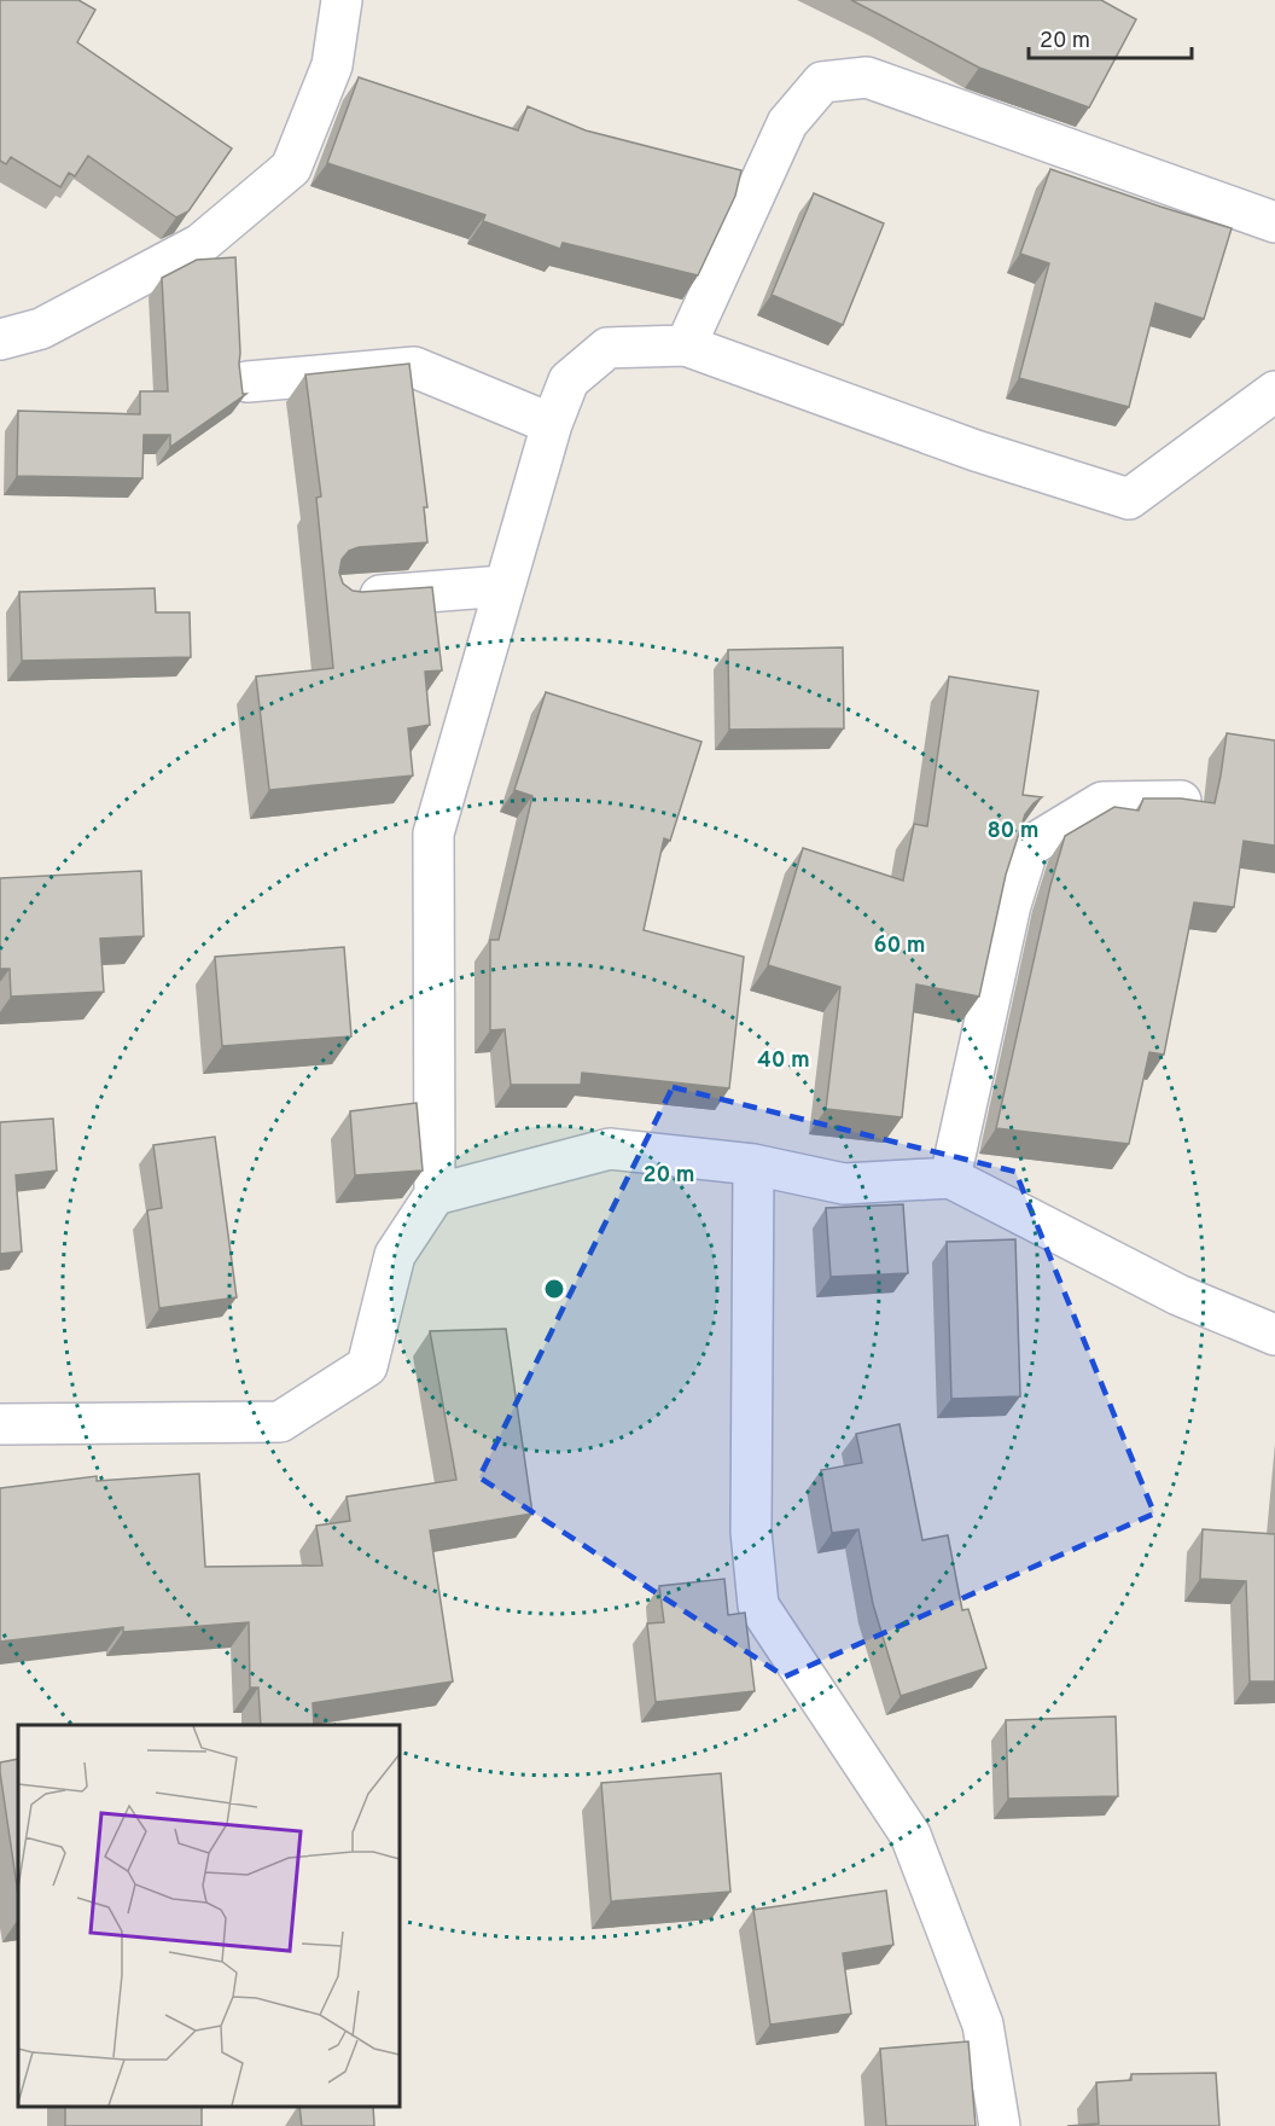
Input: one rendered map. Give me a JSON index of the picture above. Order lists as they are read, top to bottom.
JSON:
{
  "scale_bar": "20 m",
  "rings": [
    "80 m",
    "60 m",
    "40 m",
    "20 m"
  ]
}
